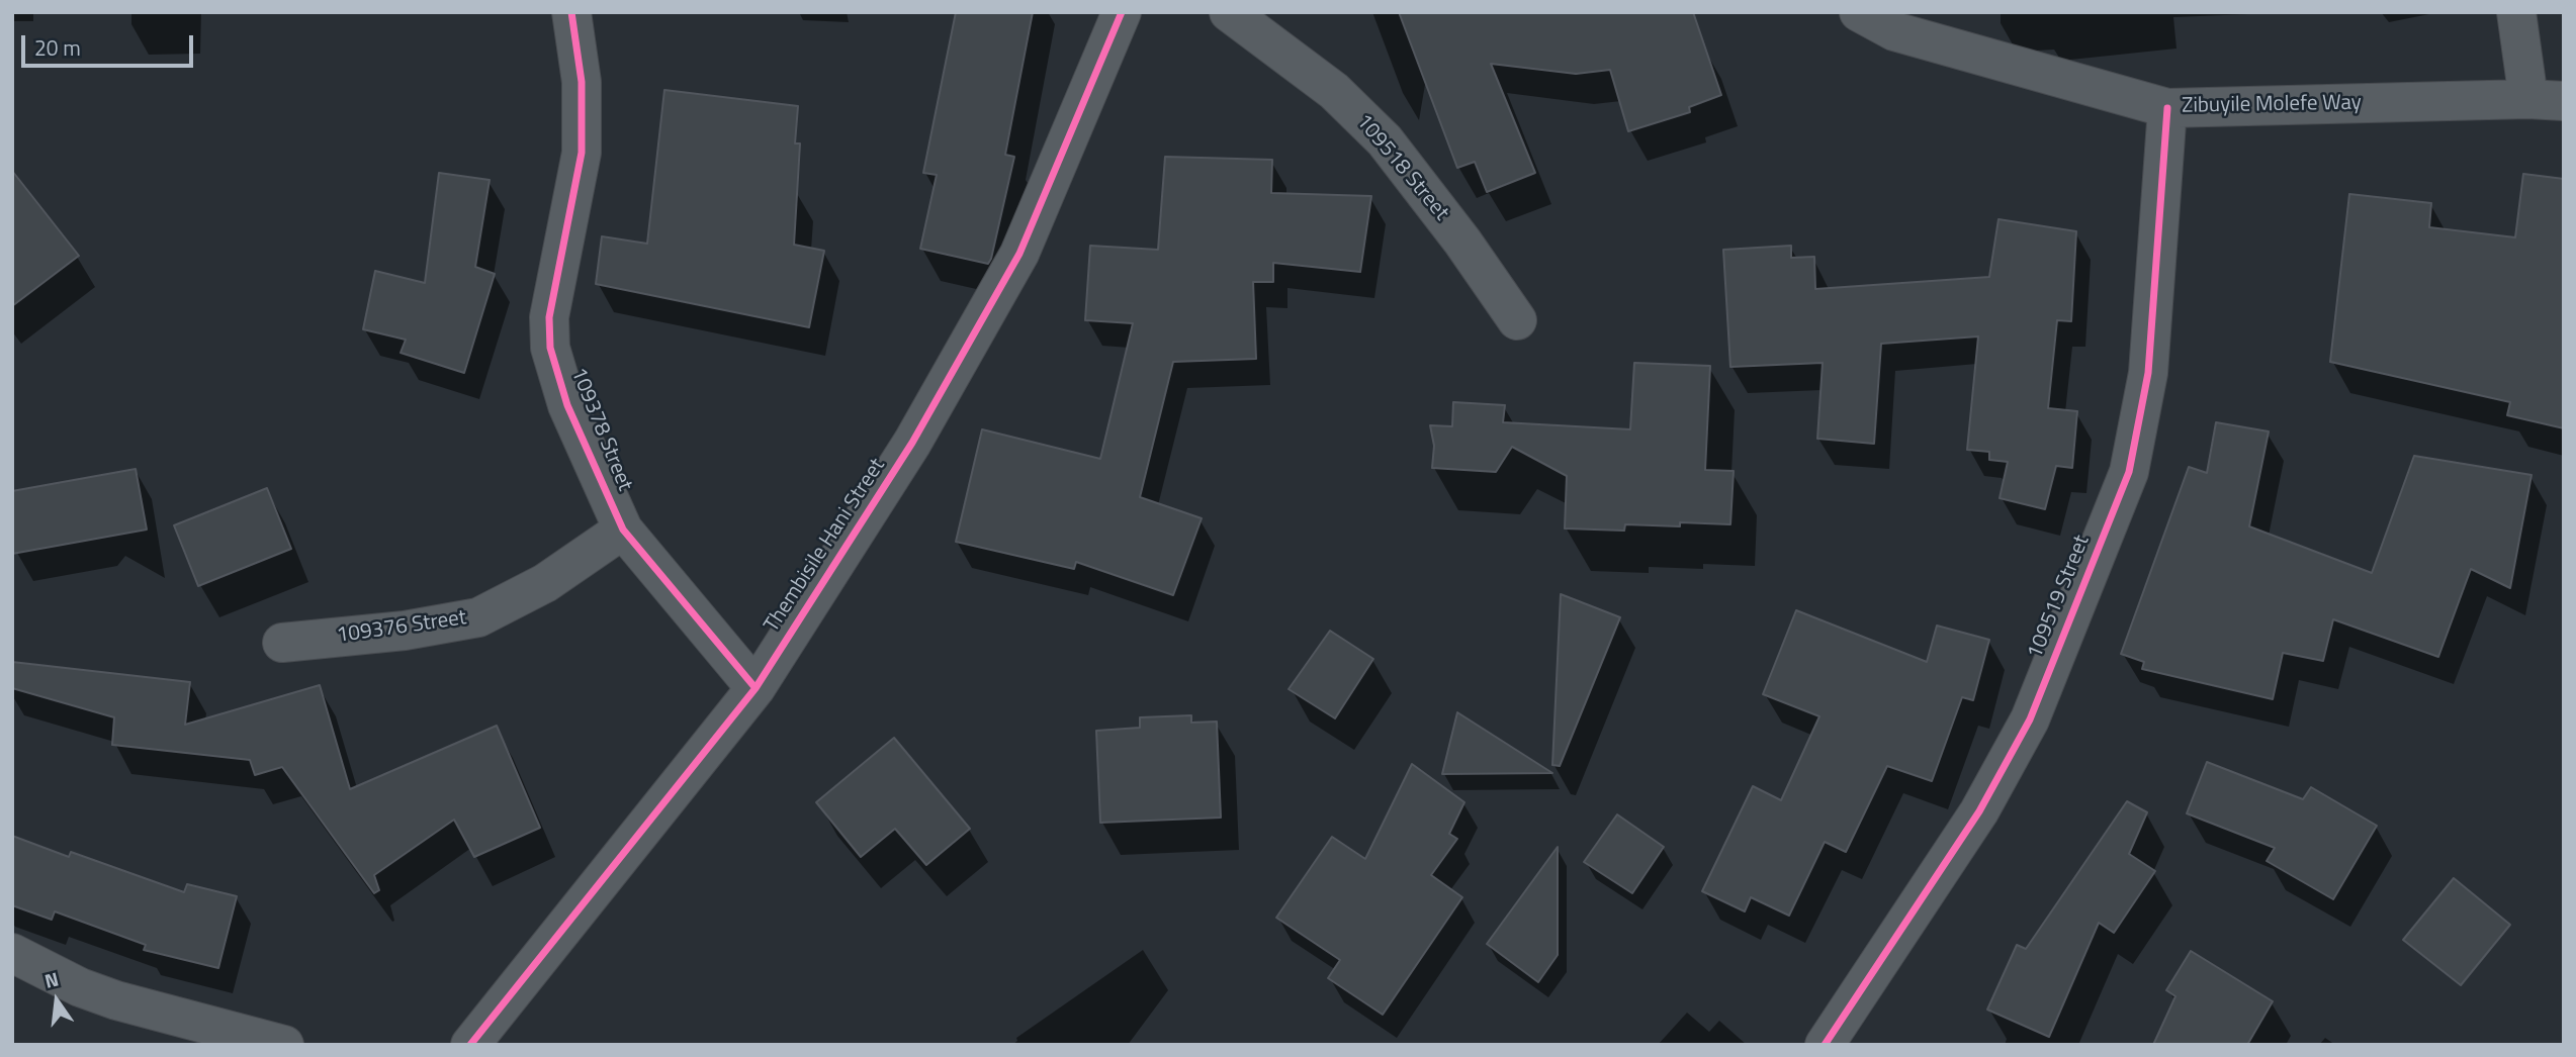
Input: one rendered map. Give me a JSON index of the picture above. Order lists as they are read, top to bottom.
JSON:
{
  "streets": {
    "street": [
      "Zibuyile Molefe Way",
      "109518 Street",
      "109378 Street",
      "Thembisile Hani Street",
      "109519 Street",
      "109376 Street"
    ]
  },
  "crossings": [
    ["Zibuyile Molefe Way", "109519 Street"],
    ["109378 Street", "Thembisile Hani Street"],
    ["109378 Street", "109376 Street"]
  ],
  "scale_bar": "20 m",
  "north": "top"
}
